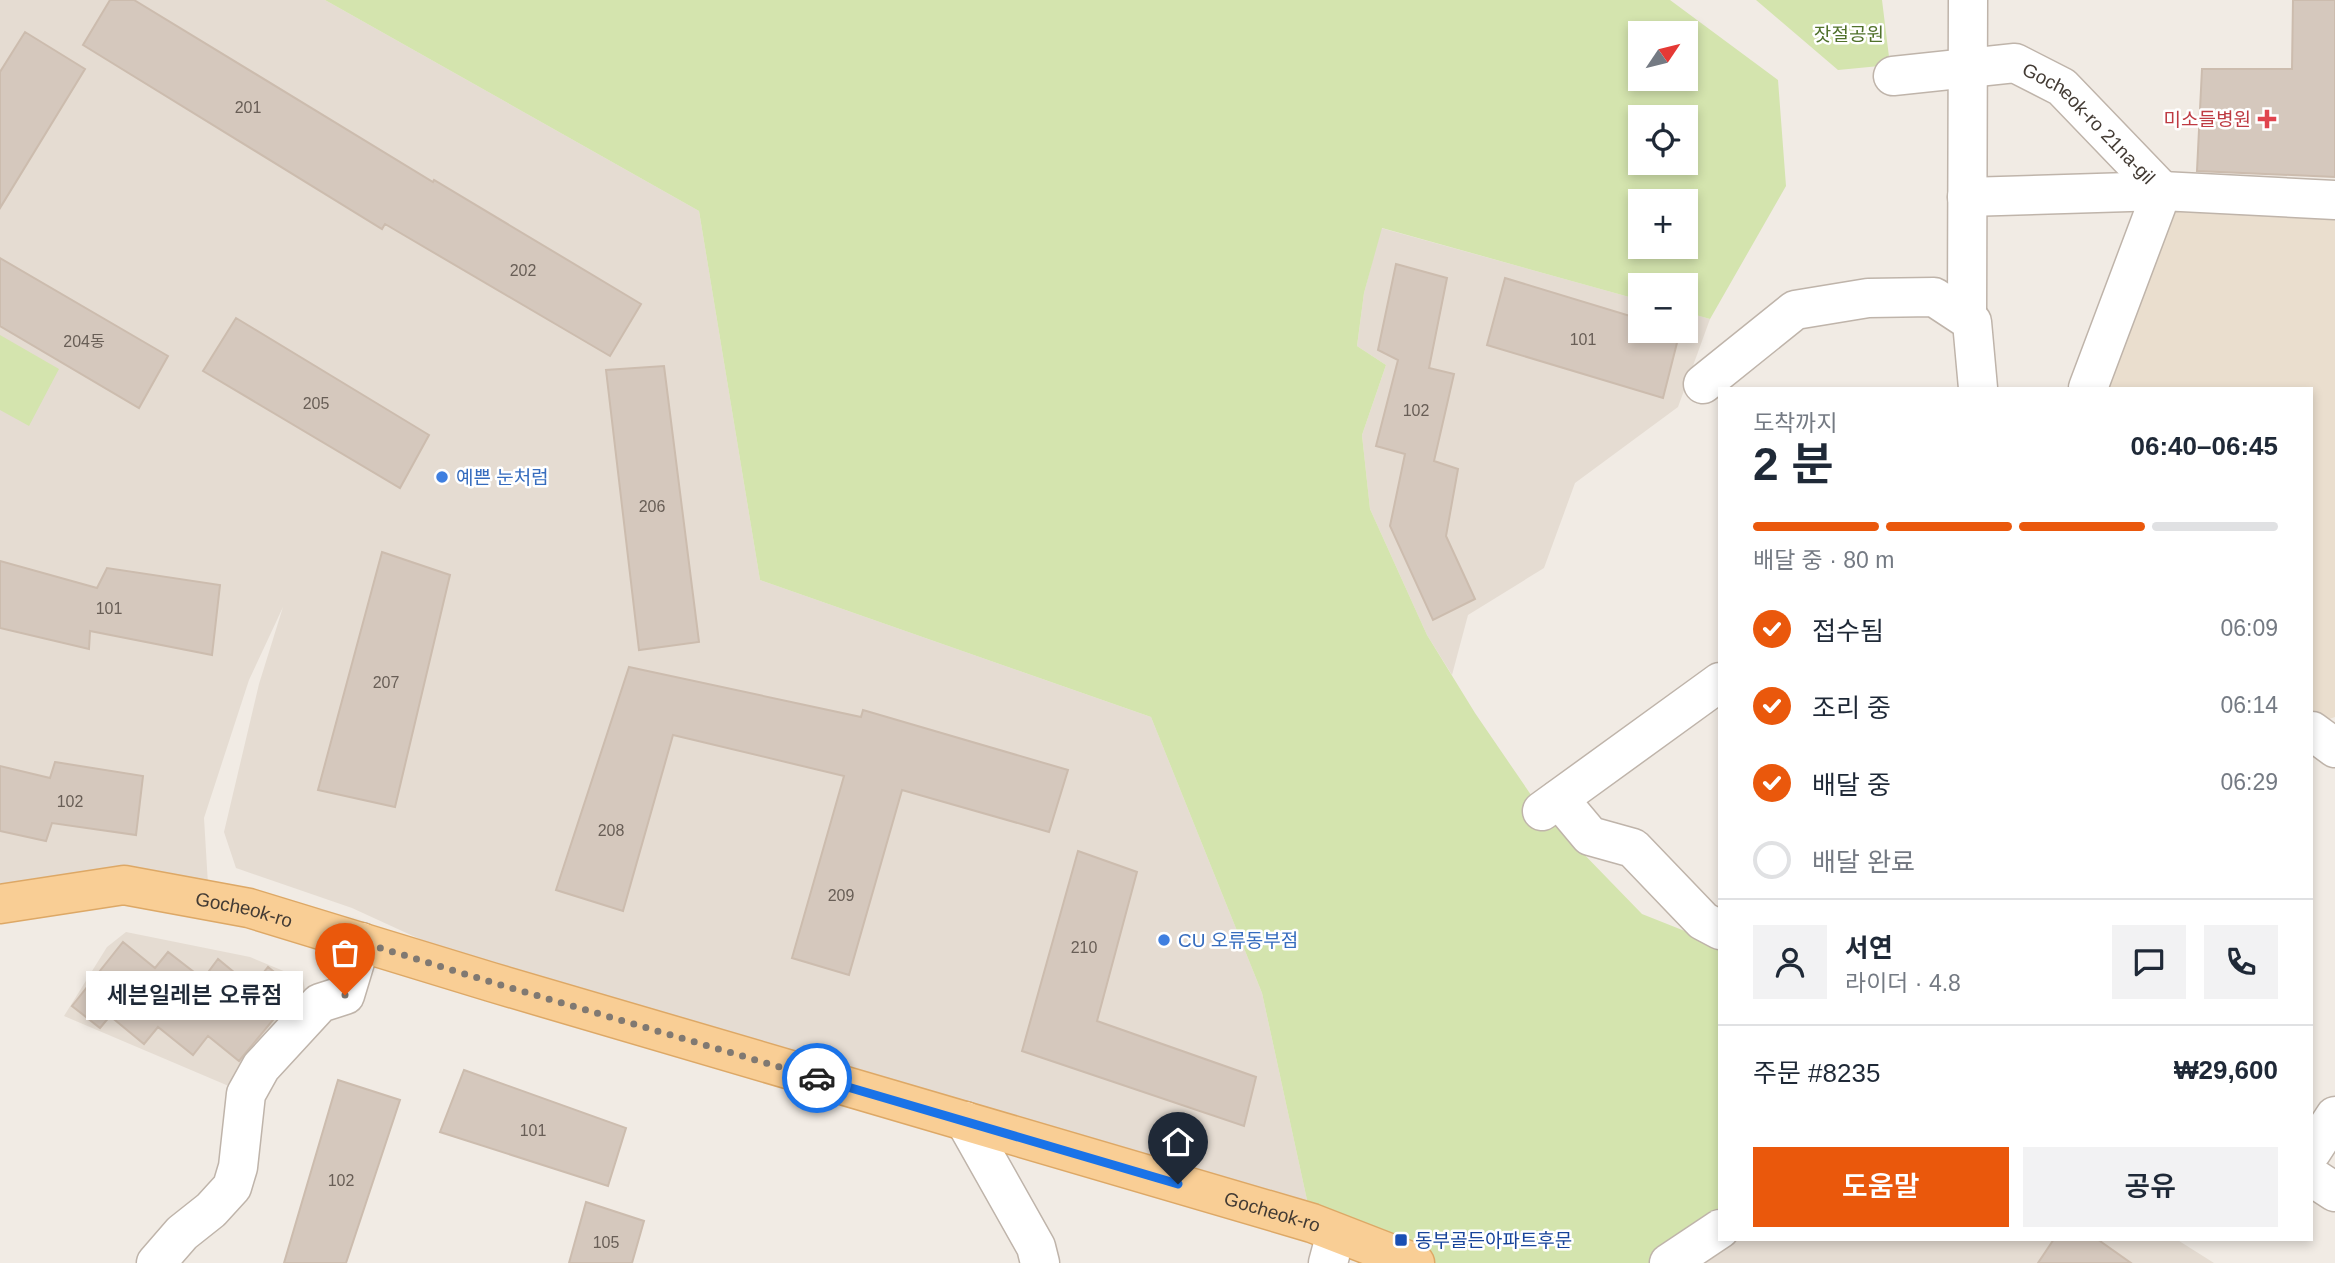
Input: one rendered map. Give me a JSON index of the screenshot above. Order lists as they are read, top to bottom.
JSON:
{
  "streets": {
    "main road": ["Gocheok-ro"],
    "street": ["Gocheok-ro 21na-gil"]
  },
  "parks": ["잣절공원"],
  "places": {
    "health": ["미소들병원"],
    "other": ["예쁜 눈처럼", "CU 오류동부점", "세븐일레븐 오류점"],
    "transit": ["동부골든아파트후문"]
  },
  "house_numbers": [
    "201",
    "202",
    "101",
    "204동",
    "205",
    "102",
    "206",
    "101",
    "207",
    "102",
    "208",
    "209",
    "210",
    "101",
    "102",
    "105"
  ],
  "north": "top right",
  "page": {
    "map_buttons": ["+", "−"],
    "heading": ["2 분", "도착까지", "06:40–06:45"],
    "panel": [
      "서연",
      "라이더 · 4.8",
      "주문 #8235",
      "₩29,600"
    ],
    "bar": "배달 중 · 80 m",
    "list": [
      ["접수됨", "06:09"],
      ["조리 중", "06:14"],
      ["배달 중", "06:29"],
      "배달 완료"
    ],
    "bubble": "세븐일레븐 오류점",
    "buttons": ["도움말", "공유"]
  }
}
